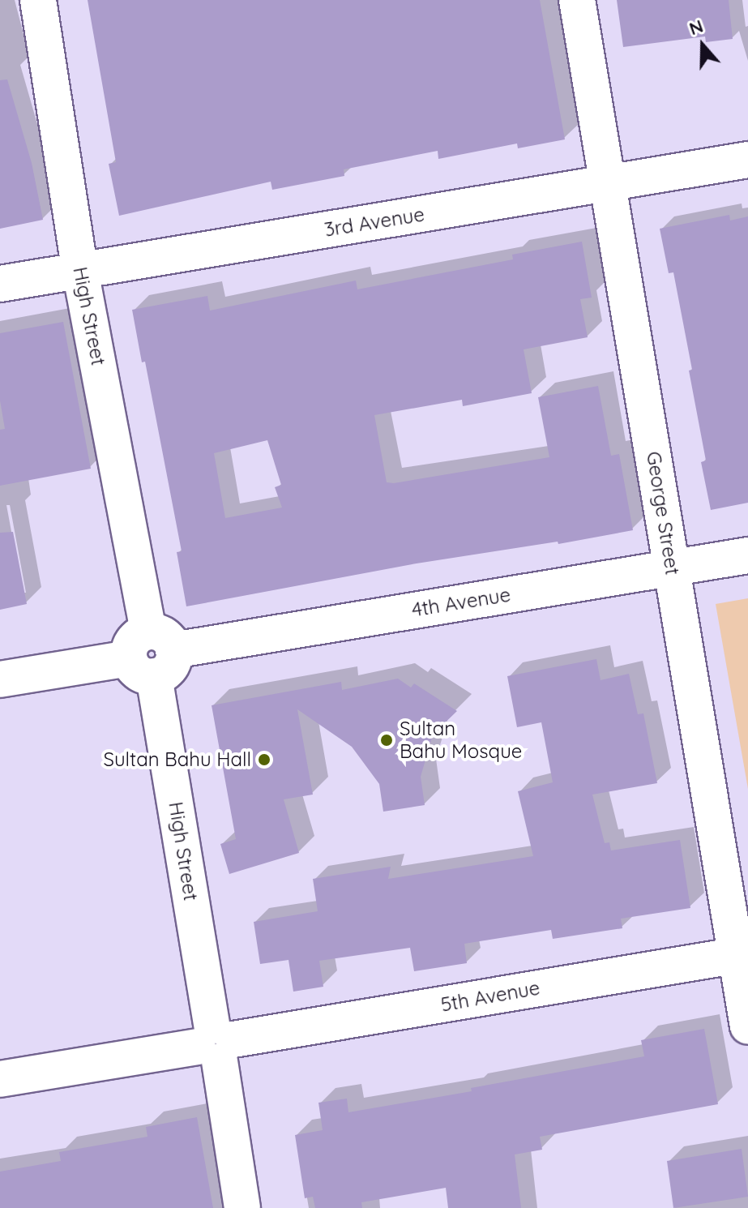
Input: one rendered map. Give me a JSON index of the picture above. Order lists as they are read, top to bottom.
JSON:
{
  "streets": {
    "street": [
      "3rd Avenue",
      "High Street",
      "George Street",
      "4th Avenue",
      "5th Avenue"
    ]
  },
  "crossings": [
    ["3rd Avenue", "High Street"],
    ["3rd Avenue", "George Street"],
    ["High Street", "4th Avenue"],
    ["High Street", "5th Avenue"],
    ["George Street", "4th Avenue"],
    ["George Street", "5th Avenue"]
  ],
  "places": ["Sultan Bahu Mosque", "Sultan Bahu Hall"],
  "north": "top"
}
